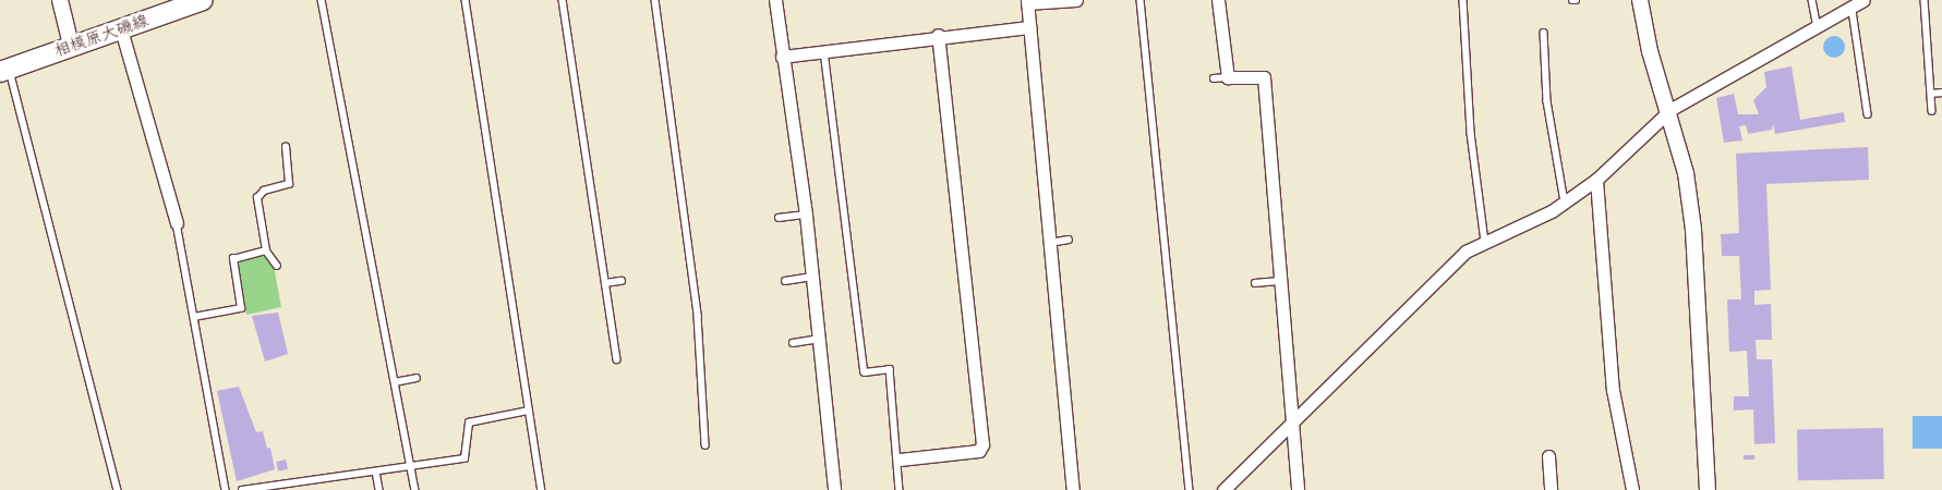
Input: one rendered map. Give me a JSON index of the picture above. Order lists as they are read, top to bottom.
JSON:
{
  "streets": {
    "main road": ["相模原大磯線"]
  }
}
